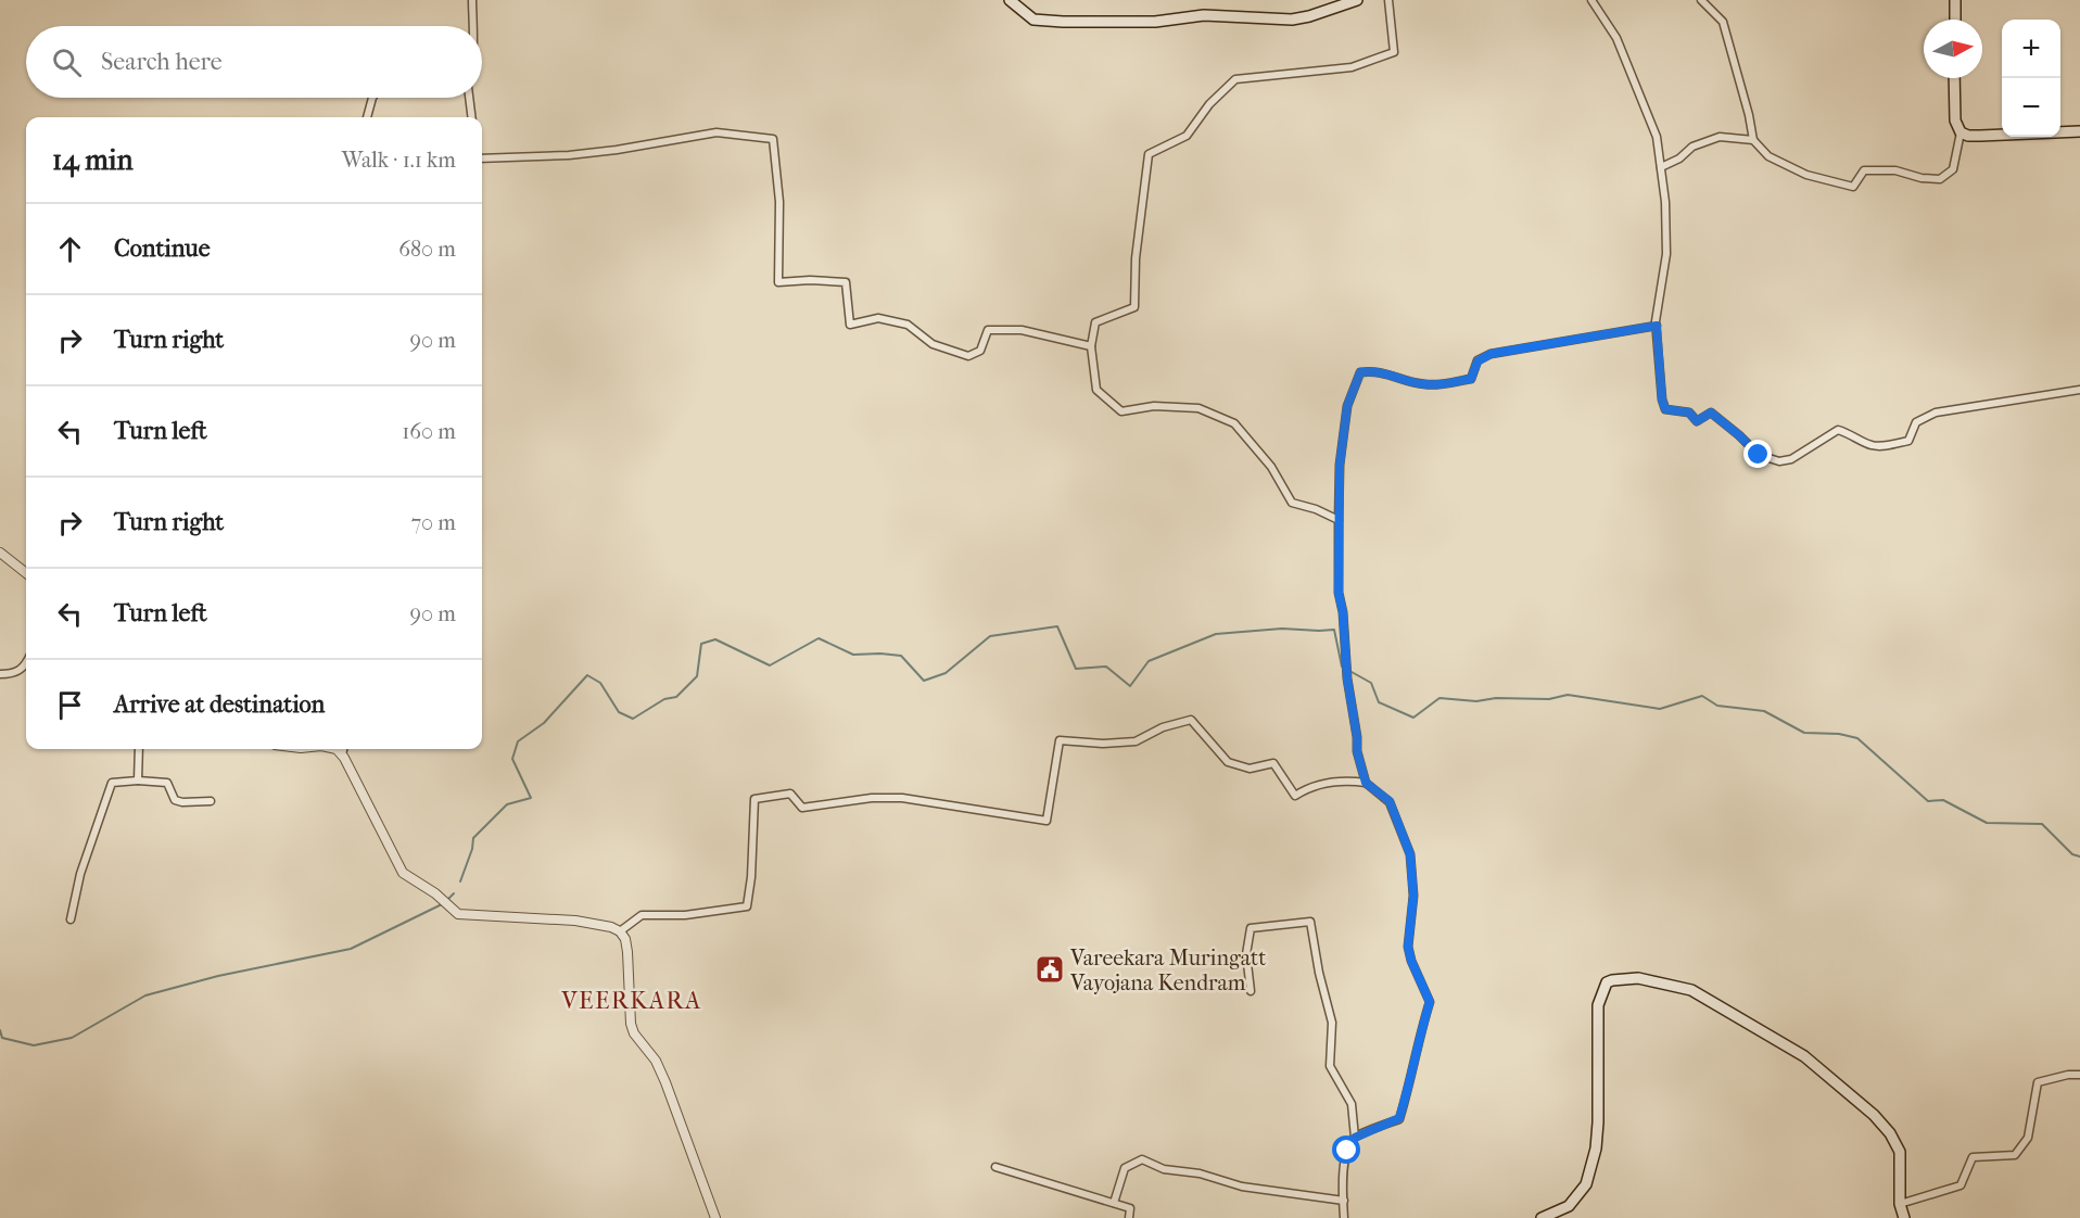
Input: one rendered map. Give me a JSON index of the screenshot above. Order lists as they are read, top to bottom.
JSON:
{
  "districts": ["VEERKARA"],
  "places": {
    "public building": ["Vareekara Muringatt Vayojana Kendram"]
  },
  "north": "right",
  "page": {
    "map_buttons": ["+", "−"],
    "search": "Search here",
    "heading": ["14 min", "Walk · 1.1 km"],
    "list": [
      ["Continue", "680 m"],
      ["Turn right", "90 m"],
      ["Turn left", "160 m"],
      ["Turn right", "70 m"],
      ["Turn left", "90 m"],
      "Arrive at destination"
    ]
  }
}
